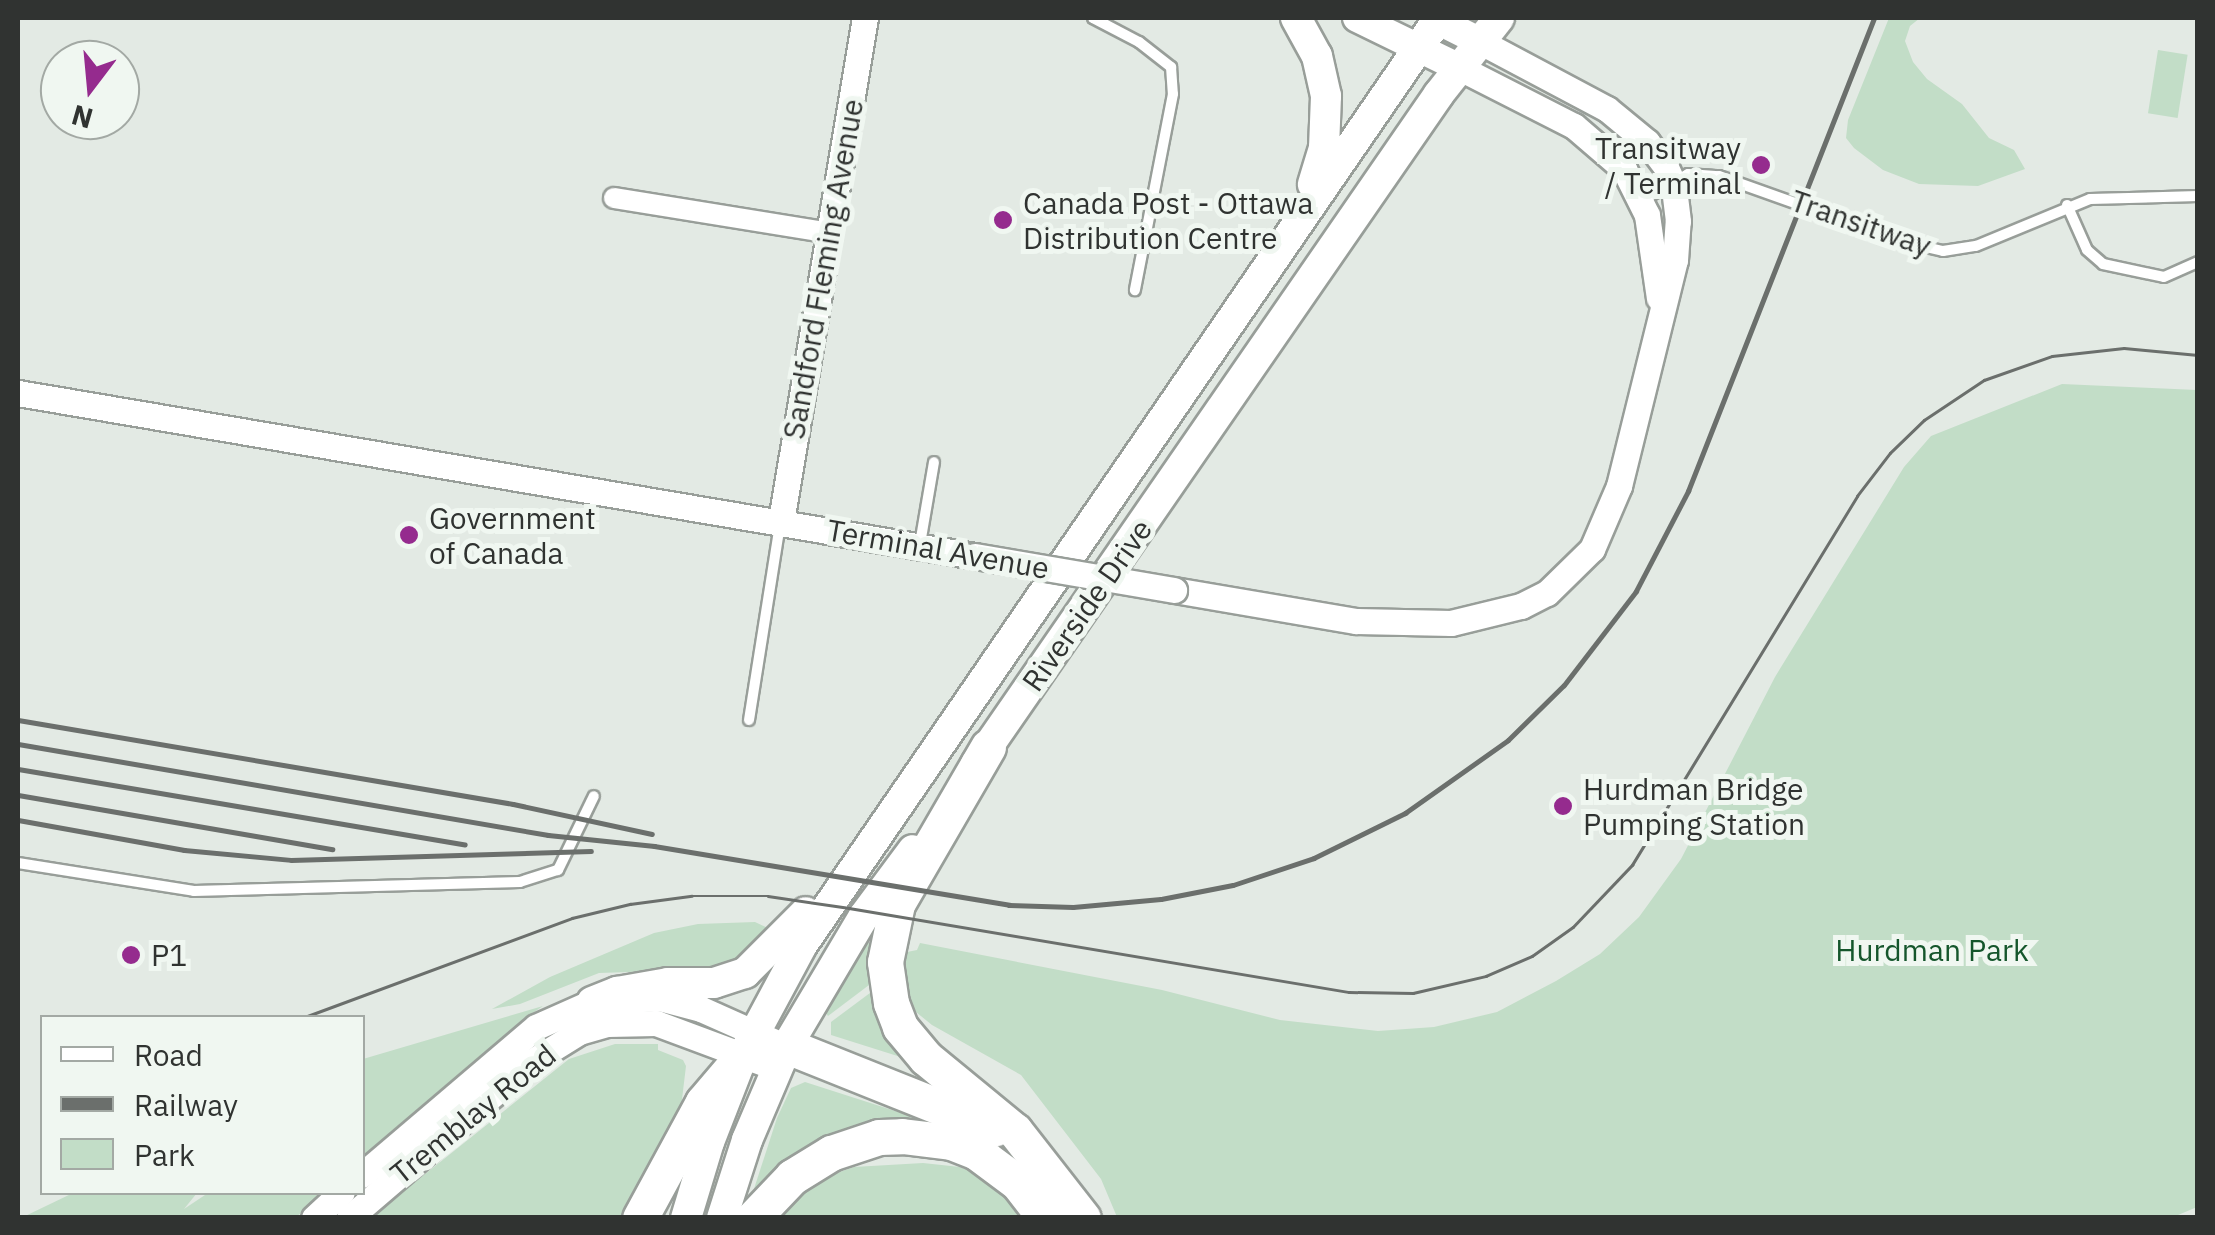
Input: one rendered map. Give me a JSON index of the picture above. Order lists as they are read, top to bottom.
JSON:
{
  "streets": {
    "main road": ["Riverside Drive"],
    "street": ["Sandford Fleming Avenue", "Terminal Avenue", "Tremblay Road"],
    "lane": ["Transitway"]
  },
  "crossings": [
    ["Transitway", "Terminal Avenue"],
    ["Sandford Fleming Avenue", "Terminal Avenue"],
    ["Terminal Avenue", "Riverside Drive"],
    ["Riverside Drive", "Tremblay Road"]
  ],
  "parks": ["Hurdman Park"],
  "places": [
    "Transitway / Terminal",
    "Canada Post - Ottawa Distribution Centre",
    "Government of Canada",
    "Hurdman Bridge Pumping Station",
    "P1"
  ],
  "legend": ["Road", "Railway", "Park"],
  "north": "bottom"
}
